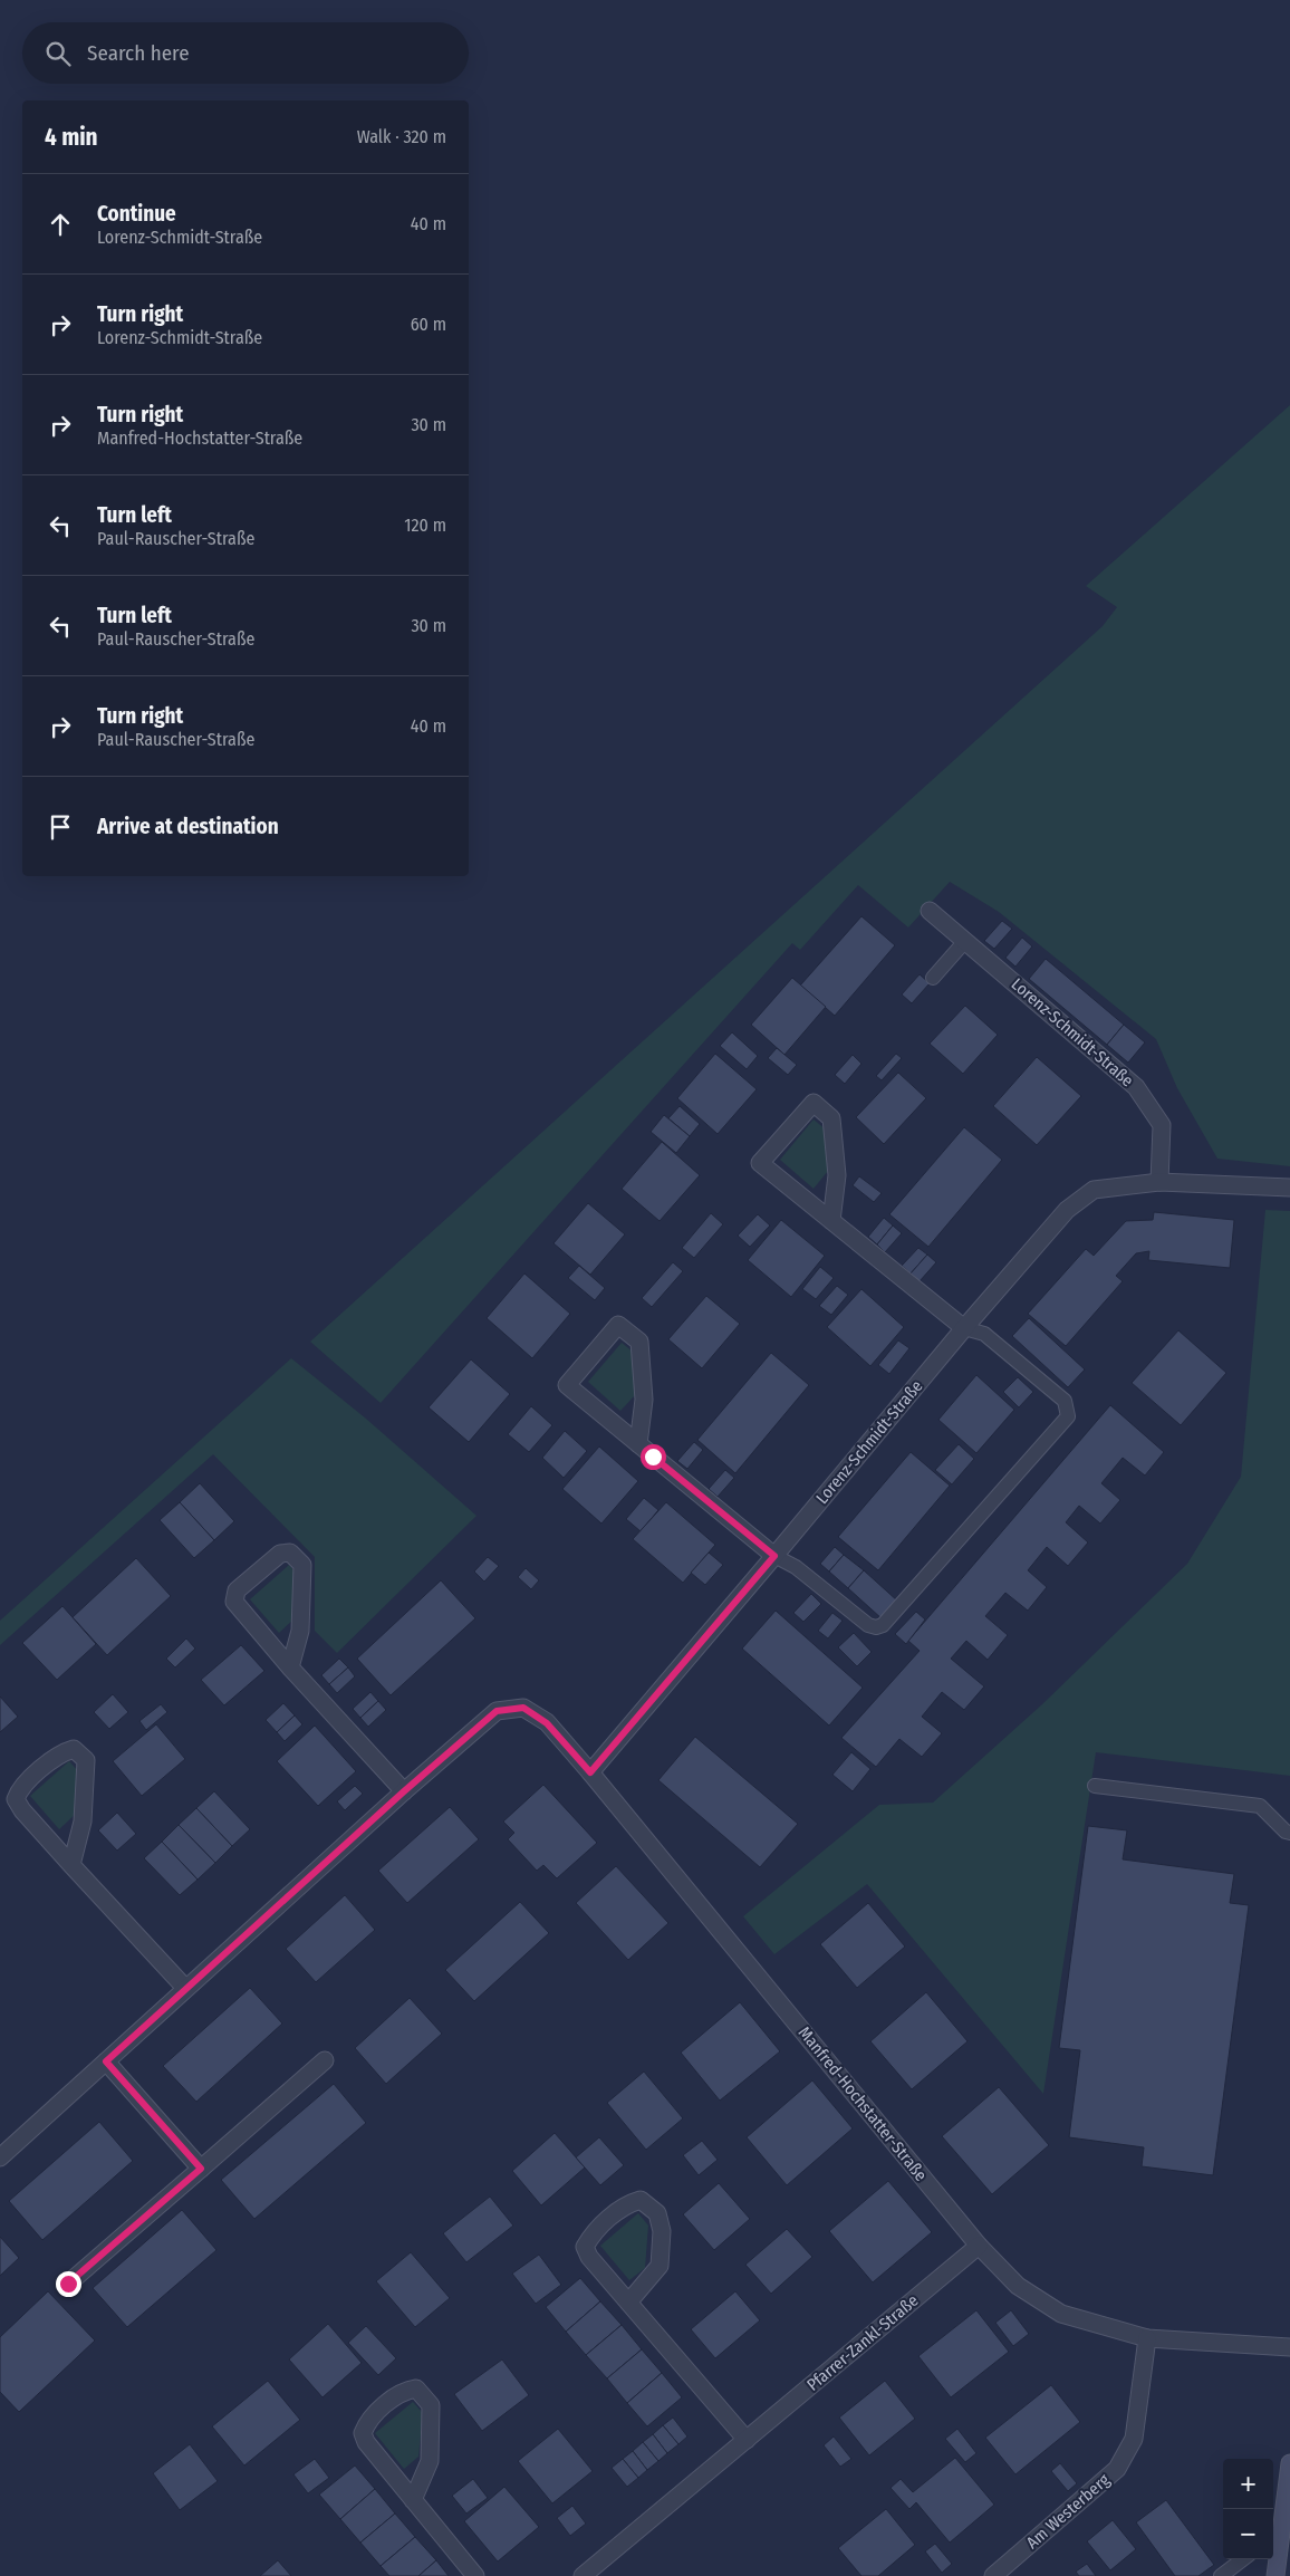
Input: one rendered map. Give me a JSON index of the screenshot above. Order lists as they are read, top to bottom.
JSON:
{
  "streets": {
    "street": [
      "Lorenz-Schmidt-Straße",
      "Manfred-Hochstatter-Straße",
      "Pfarrer-Zankl-Straße",
      "Am Westerberg"
    ]
  },
  "crossings": [
    ["Lorenz-Schmidt-Straße", "Manfred-Hochstatter-Straße"],
    ["Manfred-Hochstatter-Straße", "Pfarrer-Zankl-Straße"],
    ["Manfred-Hochstatter-Straße", "Am Westerberg"]
  ],
  "page": {
    "search": "Search here",
    "heading": ["4 min", "Walk · 320 m"],
    "list": [
      ["Continue", "Lorenz-Schmidt-Straße", "40 m"],
      ["Turn right", "Lorenz-Schmidt-Straße", "60 m"],
      ["Turn right", "Manfred-Hochstatter-Straße", "30 m"],
      ["Turn left", "Paul-Rauscher-Straße", "120 m"],
      ["Turn left", "Paul-Rauscher-Straße", "30 m"],
      ["Turn right", "Paul-Rauscher-Straße", "40 m"],
      "Arrive at destination"
    ],
    "map_buttons": ["+", "−"]
  }
}
